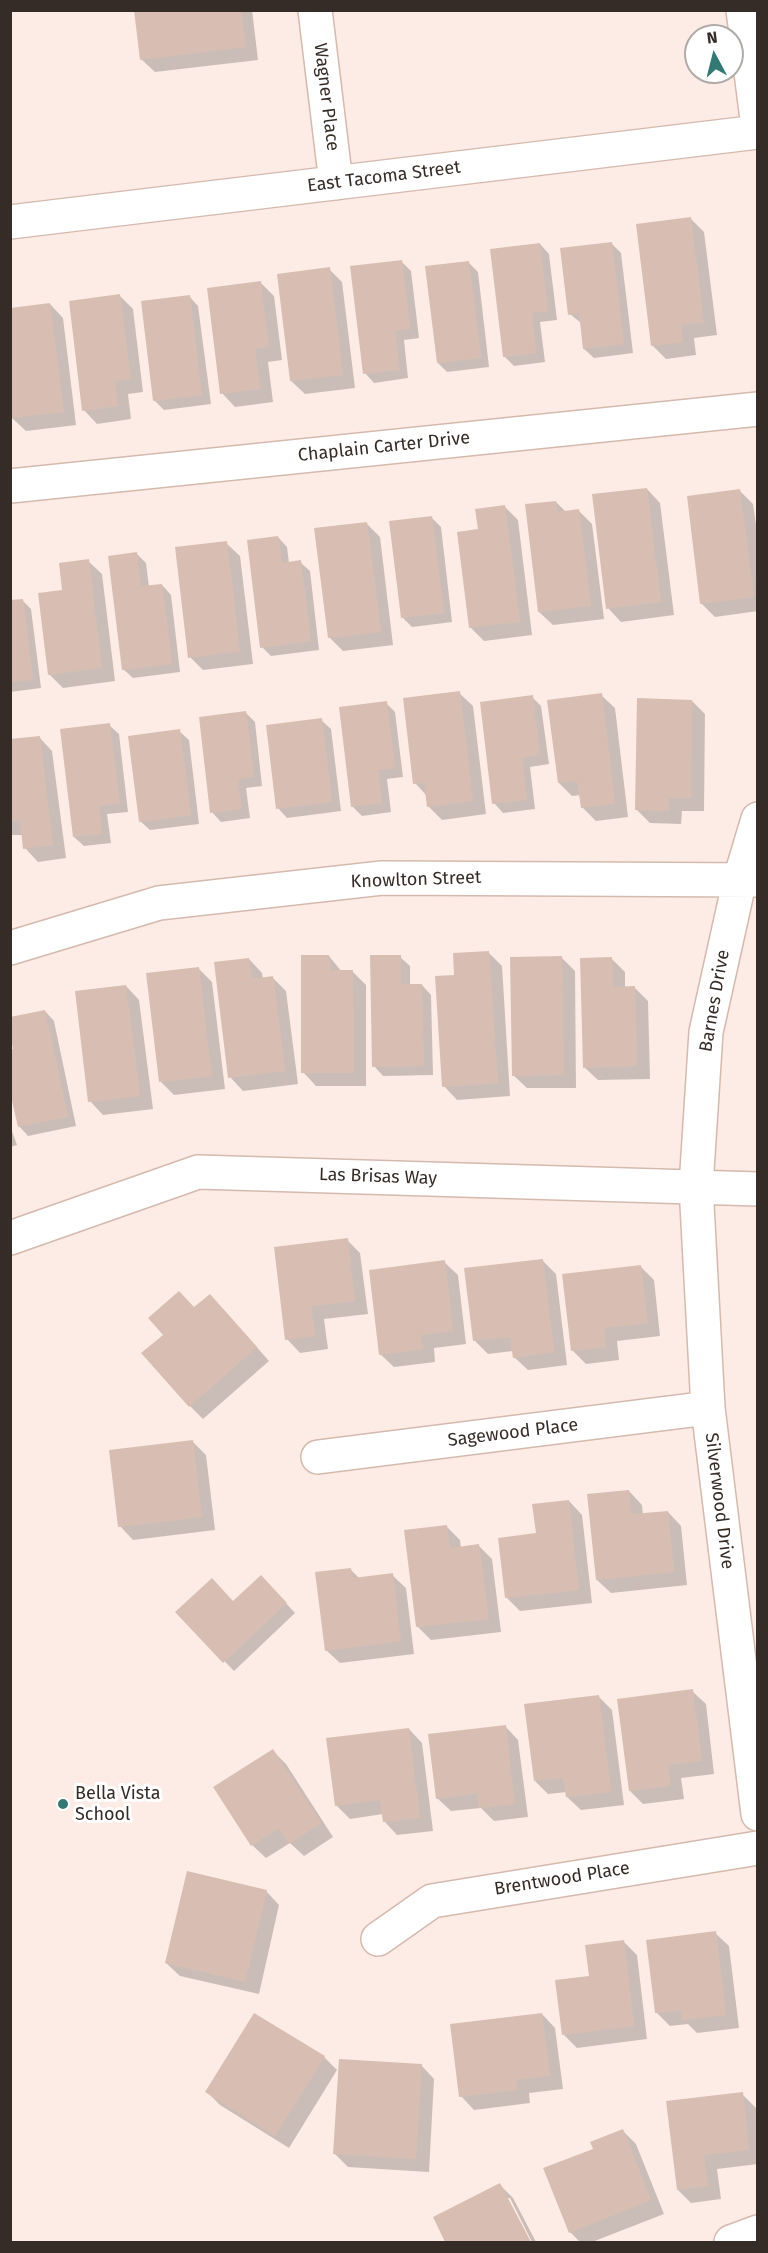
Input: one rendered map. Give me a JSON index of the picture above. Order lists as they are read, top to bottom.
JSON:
{
  "streets": {
    "street": [
      "Wagner Place",
      "East Tacoma Street",
      "Chaplain Carter Drive",
      "Knowlton Street",
      "Barnes Drive",
      "Las Brisas Way",
      "Sagewood Place",
      "Silverwood Drive",
      "Brentwood Place"
    ]
  },
  "crossings": [
    ["Wagner Place", "East Tacoma Street"],
    ["Knowlton Street", "Barnes Drive"],
    ["Barnes Drive", "Las Brisas Way"],
    ["Barnes Drive", "Silverwood Drive"],
    ["Las Brisas Way", "Silverwood Drive"],
    ["Sagewood Place", "Silverwood Drive"]
  ],
  "places": ["Bella Vista School"],
  "north": "top"
}
